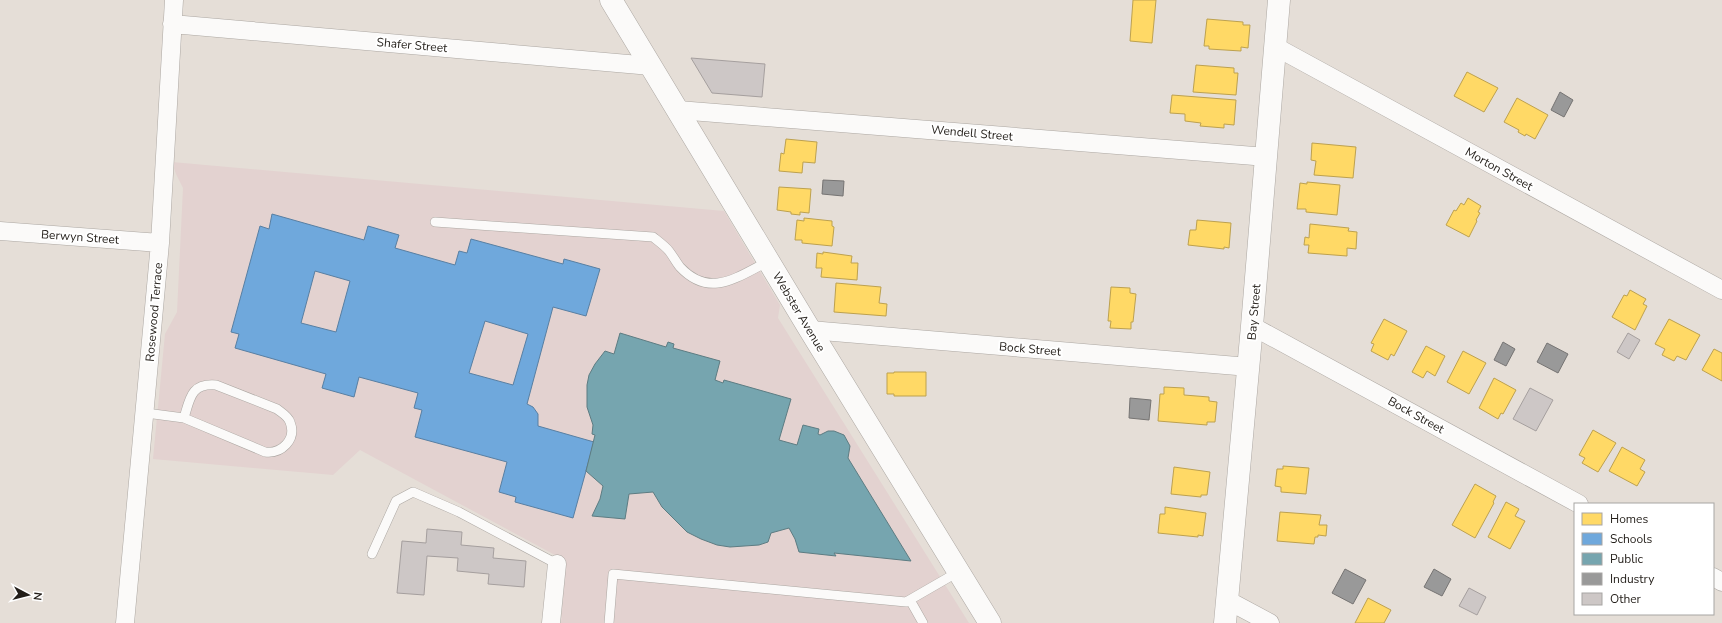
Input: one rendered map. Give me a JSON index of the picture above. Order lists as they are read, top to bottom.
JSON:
{
  "streets": {
    "street": [
      "Shafer Street",
      "Wendell Street",
      "Morton Street",
      "Berwyn Street",
      "Rosewood Terrace",
      "Webster Avenue",
      "Bay Street",
      "Bock Street"
    ]
  },
  "crossings": [
    ["Shafer Street", "Rosewood Terrace"],
    ["Shafer Street", "Webster Avenue"],
    ["Wendell Street", "Webster Avenue"],
    ["Wendell Street", "Bay Street"],
    ["Morton Street", "Bay Street"],
    ["Berwyn Street", "Rosewood Terrace"],
    ["Webster Avenue", "Bock Street"],
    ["Bay Street", "Bock Street"]
  ],
  "legend": [
    "Homes",
    "Schools",
    "Public",
    "Industry",
    "Other"
  ],
  "north": "right"
}
